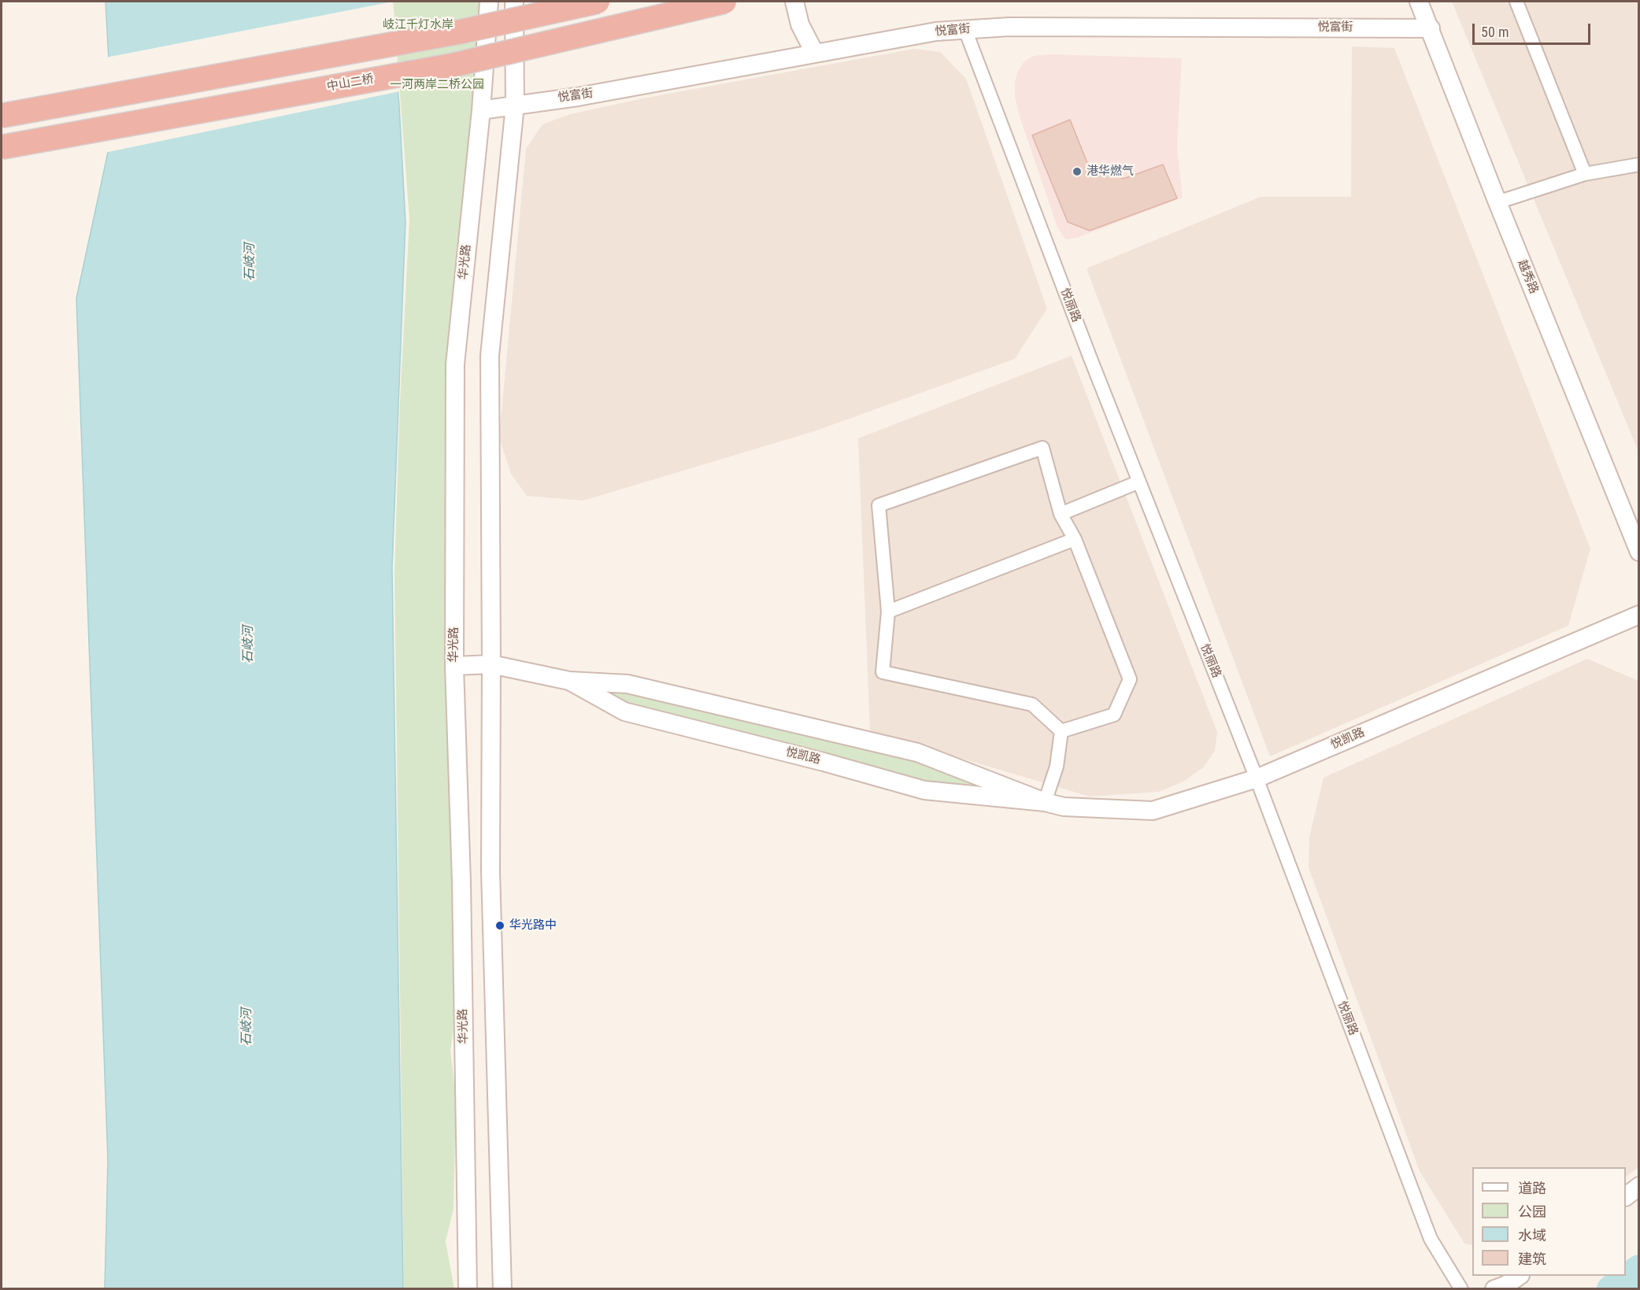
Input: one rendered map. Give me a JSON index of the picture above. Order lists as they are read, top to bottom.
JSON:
{
  "streets": {
    "highway": ["中山二桥"],
    "main road": [
      "悦富街",
      "华光路",
      "越秀路",
      "悦凯路"
    ],
    "street": ["悦丽路"]
  },
  "crossings": [
    ["悦富街", "华光路"],
    ["悦富街", "越秀路"],
    ["悦富街", "悦丽路"],
    ["华光路", "悦凯路"],
    ["悦丽路", "悦凯路"]
  ],
  "water": ["石岐河"],
  "parks": ["岐江千灯水岸", "一河两岸二桥公园"],
  "places": ["港华燃气", "华光路中"],
  "legend": [
    "道路",
    "公园",
    "水域",
    "建筑"
  ],
  "scale_bar": "50 m"
}
